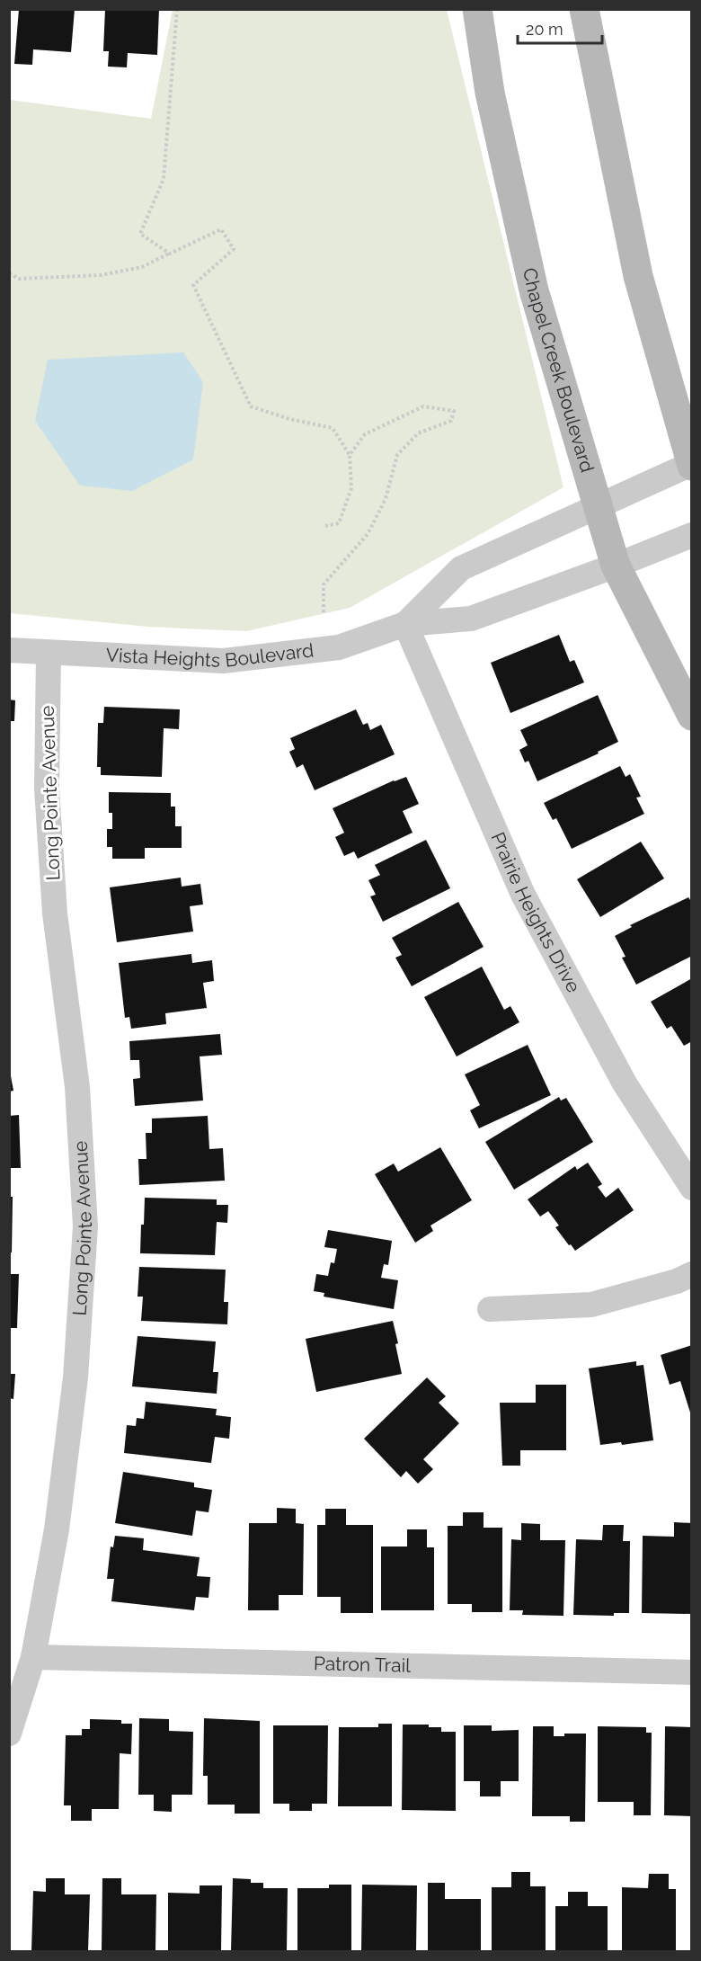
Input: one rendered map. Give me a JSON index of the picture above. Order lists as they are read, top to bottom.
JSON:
{
  "streets": {
    "main road": ["Chapel Creek Boulevard"],
    "street": [
      "Vista Heights Boulevard",
      "Long Pointe Avenue",
      "Prairie Heights Drive",
      "Patron Trail"
    ]
  },
  "crossings": [
    ["Chapel Creek Boulevard", "Vista Heights Boulevard"],
    ["Vista Heights Boulevard", "Long Pointe Avenue"],
    ["Vista Heights Boulevard", "Prairie Heights Drive"],
    ["Long Pointe Avenue", "Patron Trail"]
  ],
  "scale_bar": "20 m"
}
